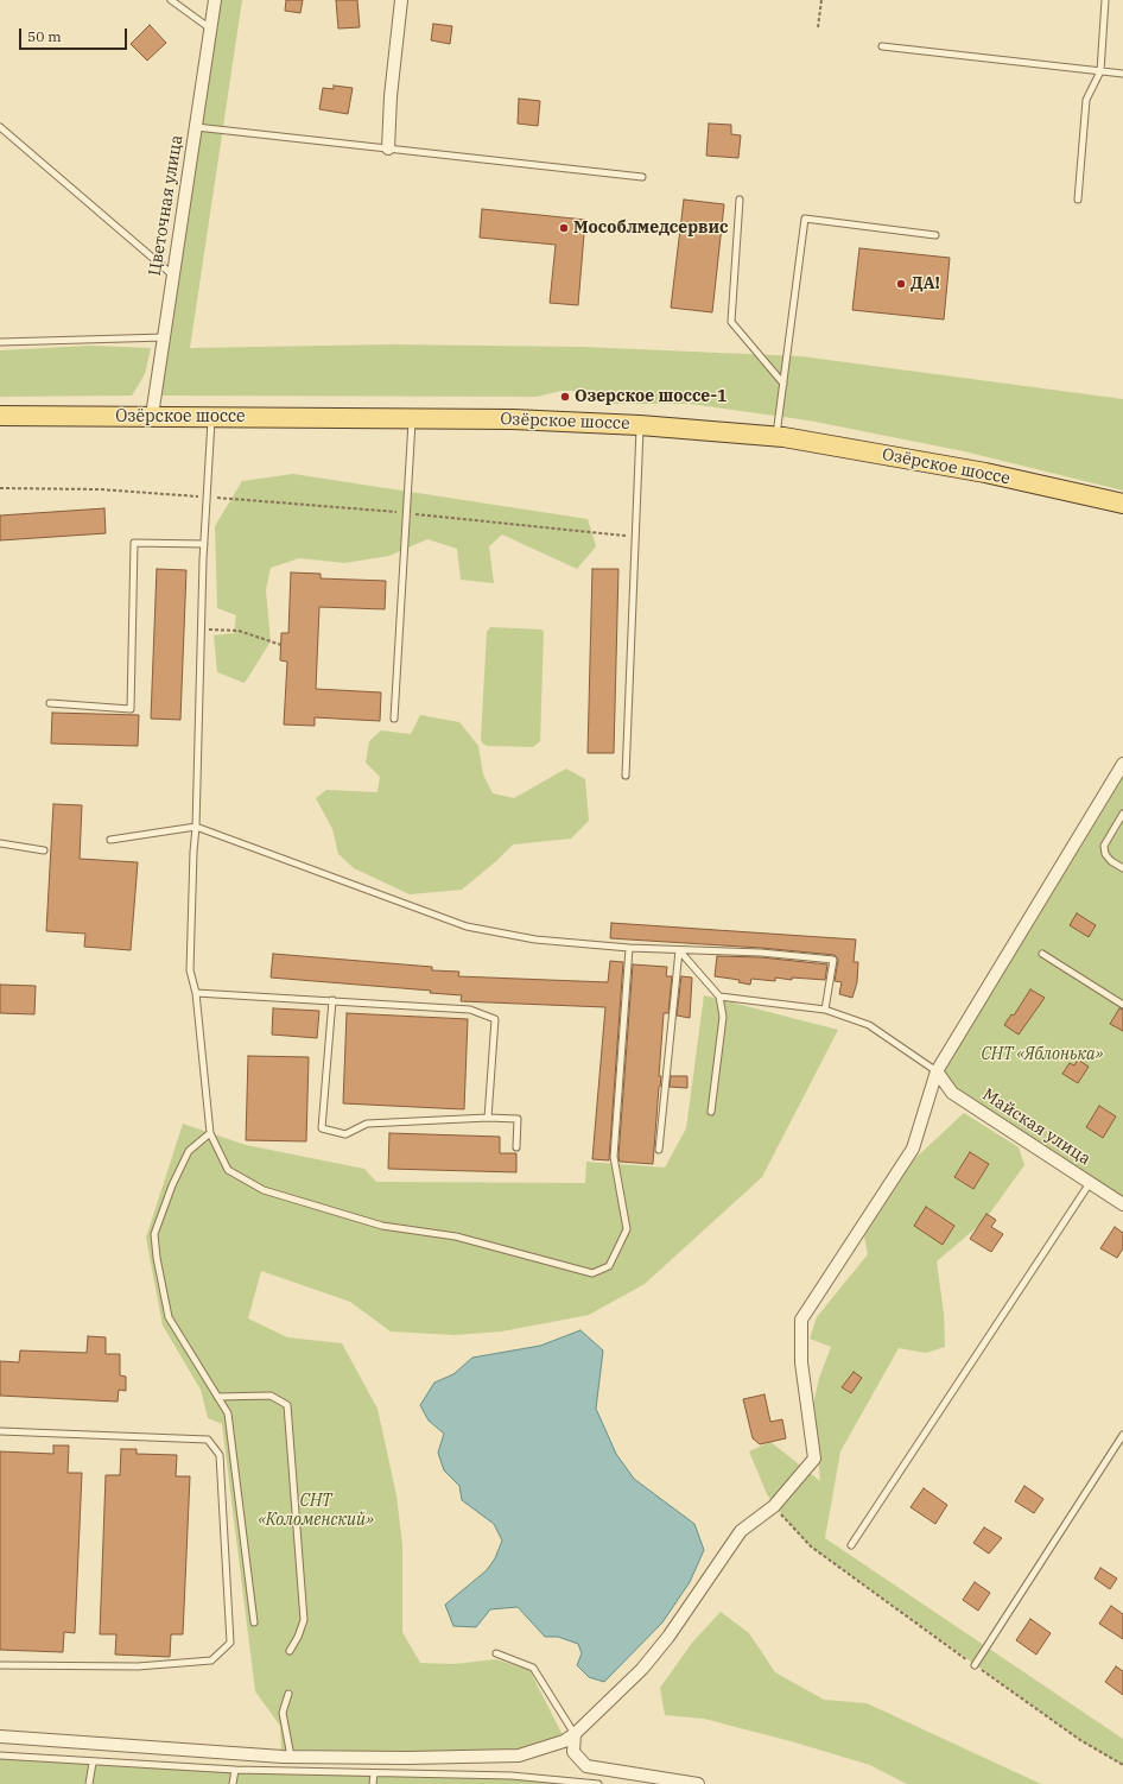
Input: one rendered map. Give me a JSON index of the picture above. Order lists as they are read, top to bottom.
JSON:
{
  "streets": {
    "main road": ["Озёрское шоссе"],
    "street": ["Цветочная улица", "Майская улица"]
  },
  "crossings": [
    ["Цветочная улица", "Озёрское шоссе"]
  ],
  "parks": ["СНТ «Яблонька»", "СНТ «Коломенский»"],
  "places": ["Мособлмедсервис", "ДА!", "Озерское шоссе-1"],
  "scale_bar": "50 m"
}
